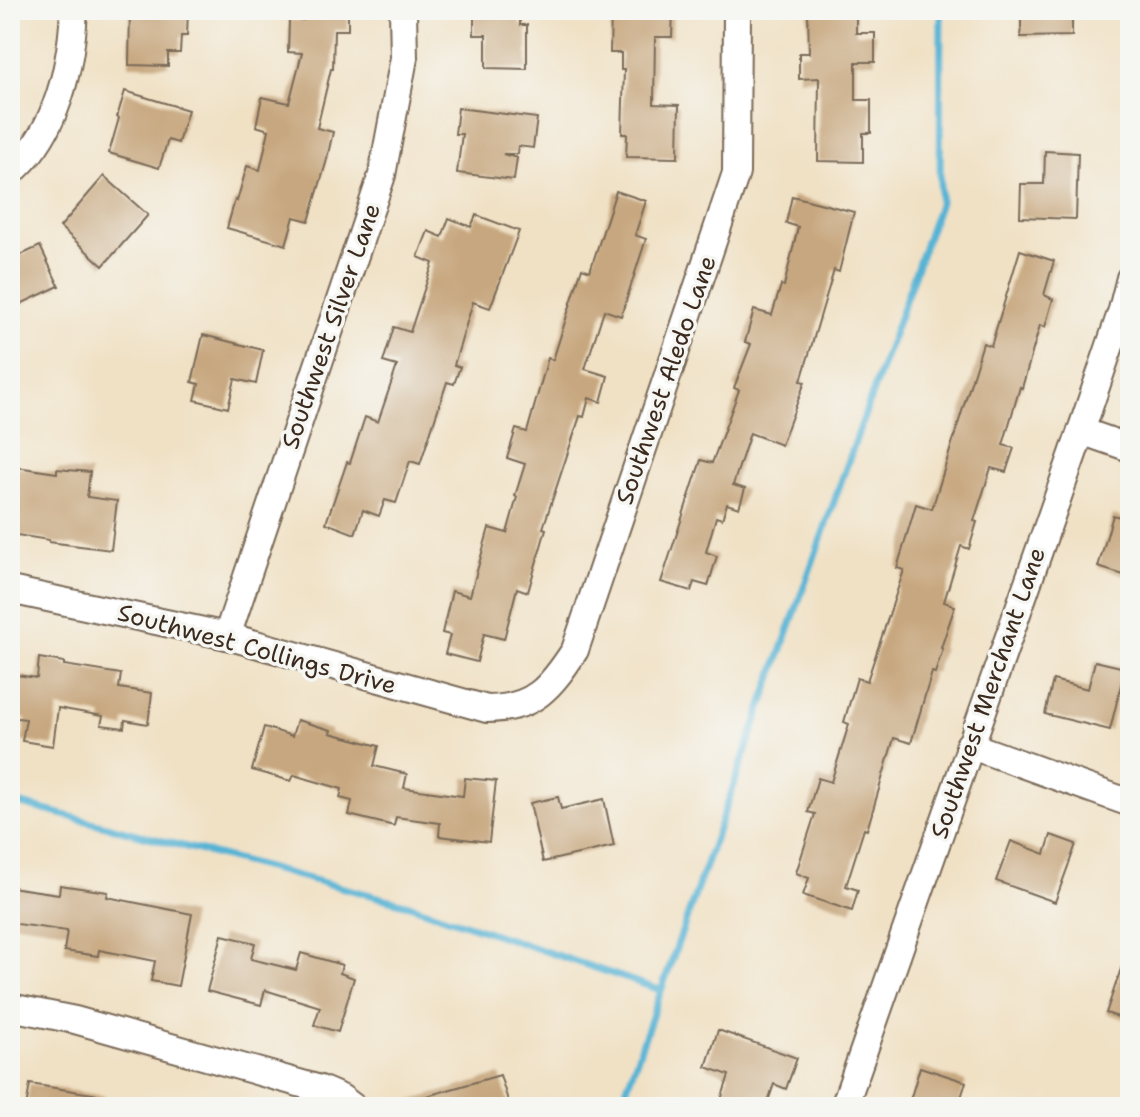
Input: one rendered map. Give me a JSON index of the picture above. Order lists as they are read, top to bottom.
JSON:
{
  "streets": {
    "street": [
      "Southwest Silver Lane",
      "Southwest Aledo Lane",
      "Southwest Collings Drive",
      "Southwest Merchant Lane"
    ]
  },
  "crossings": [
    ["Southwest Silver Lane", "Southwest Collings Drive"],
    ["Southwest Aledo Lane", "Southwest Collings Drive"]
  ]
}
